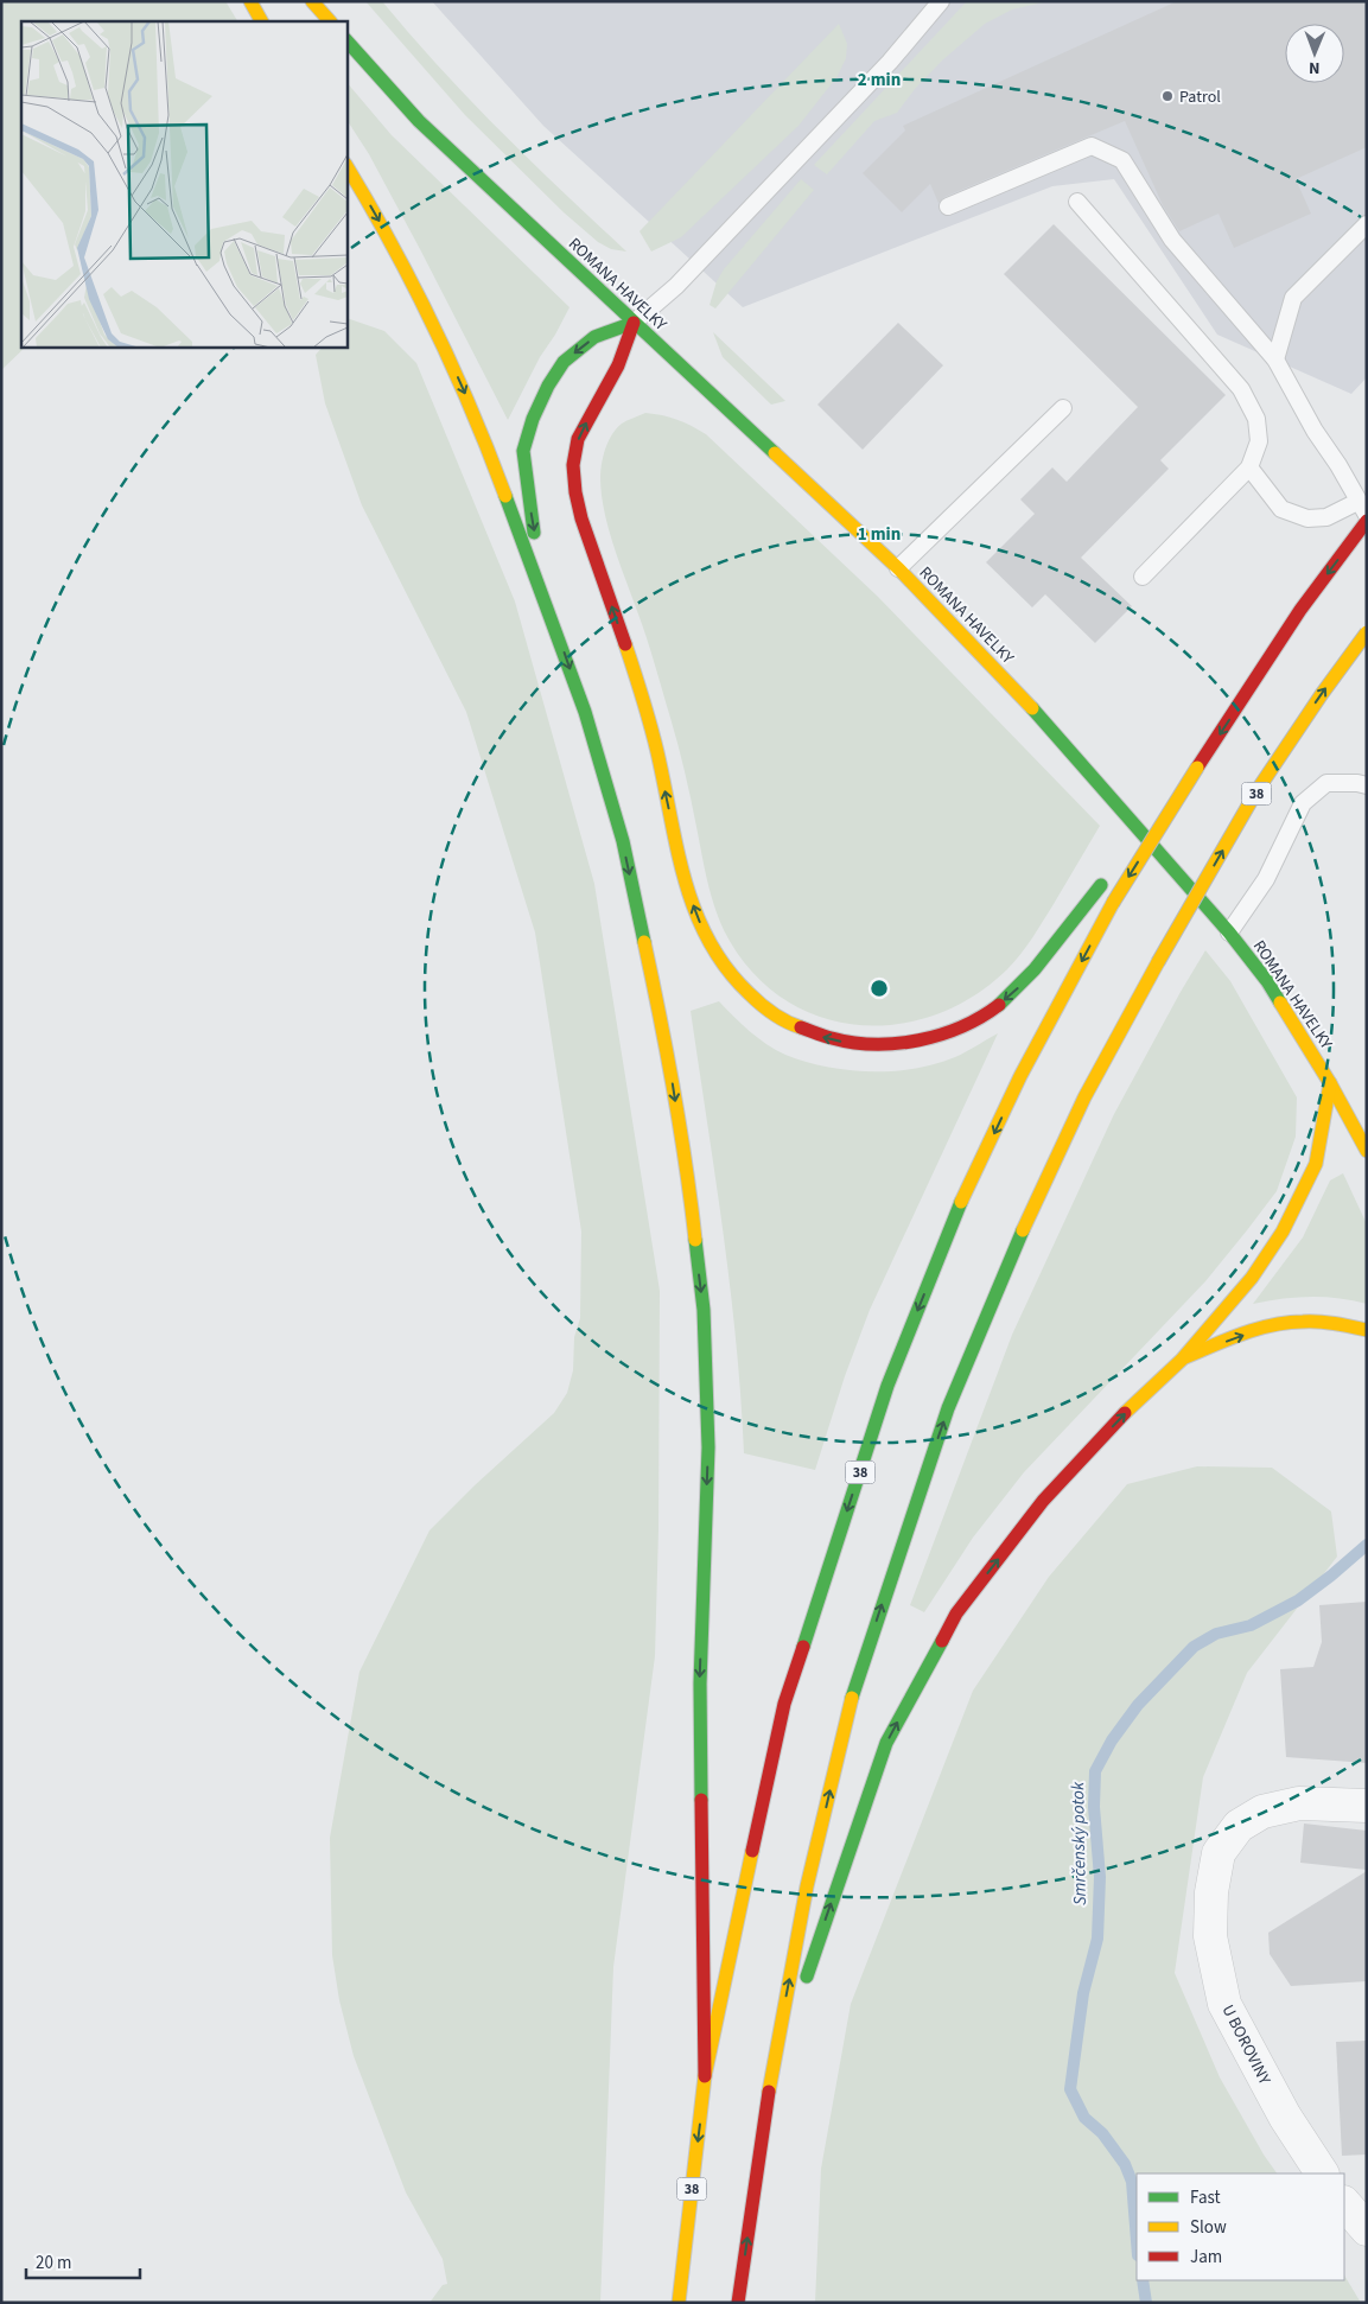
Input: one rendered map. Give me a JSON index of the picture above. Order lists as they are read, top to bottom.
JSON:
{
  "streets": {
    "main road": ["ROMANA HAVELKY", "38"],
    "street": ["U BOROVINY"]
  },
  "water": ["Smrčenský potok"],
  "places": ["Patrol"],
  "legend": ["Fast", "Slow", "Jam"],
  "scale_bar": "20 m",
  "north": "bottom",
  "rings": ["2 min", "1 min"]
}
